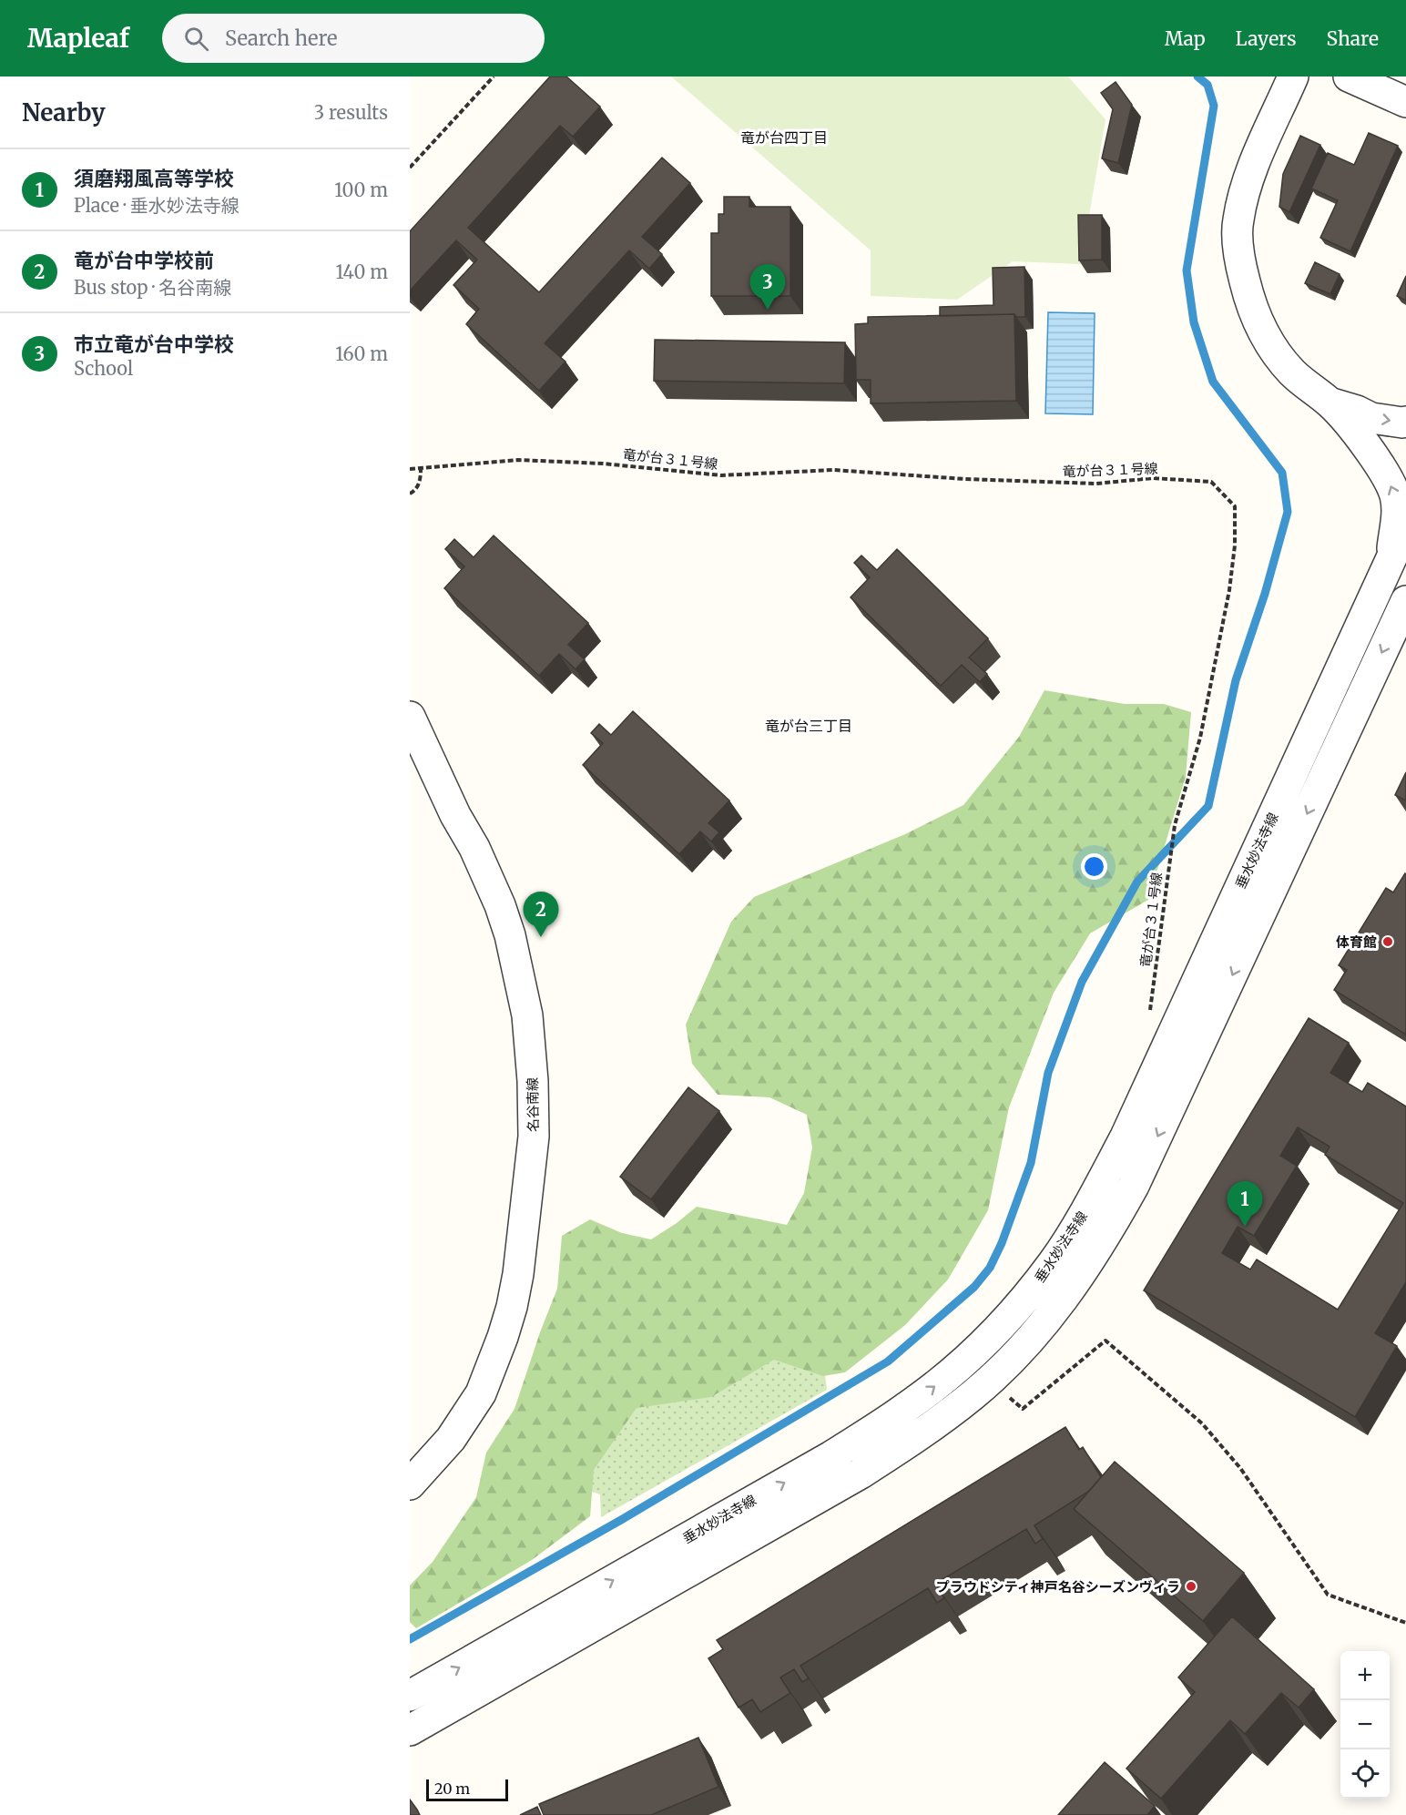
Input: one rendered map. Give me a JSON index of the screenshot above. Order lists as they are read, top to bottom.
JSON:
{
  "streets": {
    "street": ["垂水妙法寺線", "名谷南線"],
    "path": ["竜が台３１号線"]
  },
  "districts": ["竜が台四丁目", "竜が台三丁目"],
  "places": ["体育館", "プラウドシティ神戸名谷シーズンヴィラ"],
  "scale_bar": "20 m",
  "page": {
    "header": "Mapleaf",
    "search": "Search here",
    "nav": ["Map", "Layers", "Share"],
    "heading": ["Nearby", "3 results"],
    "list": [
      {
        "mark": "1",
        "name": "須磨翔風高等学校",
        "note": "Place · 垂水妙法寺線",
        "value": "100 m"
      },
      {
        "mark": "2",
        "name": "竜が台中学校前",
        "note": "Bus stop · 名谷南線",
        "value": "140 m"
      },
      {
        "mark": "3",
        "name": "市立竜が台中学校",
        "note": "School",
        "value": "160 m"
      }
    ],
    "pins": ["3", "2", "1"],
    "map_buttons": ["+", "−"],
    "scale": "20 m"
  }
}
